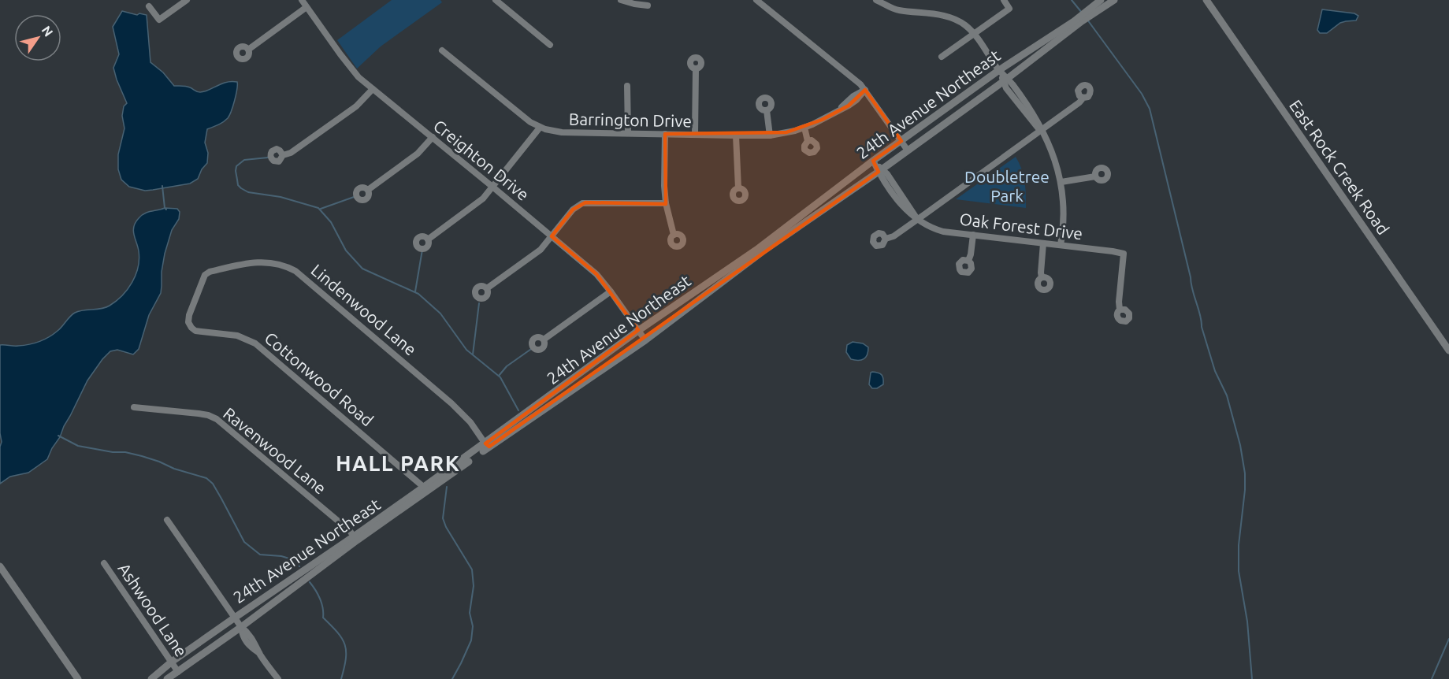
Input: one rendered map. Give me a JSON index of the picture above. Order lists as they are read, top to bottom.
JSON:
{
  "streets": {
    "street": [
      "24th Avenue Northeast",
      "Barrington Drive",
      "Creighton Drive",
      "East Rock Creek Road",
      "Oak Forest Drive",
      "Lindenwood Lane",
      "Cottonwood Road",
      "Ravenwood Lane",
      "Ashwood Lane"
    ]
  },
  "crossings": [
    ["24th Avenue Northeast", "Creighton Drive"],
    ["24th Avenue Northeast", "Oak Forest Drive"],
    ["24th Avenue Northeast", "Lindenwood Lane"],
    ["24th Avenue Northeast", "Cottonwood Road"],
    ["24th Avenue Northeast", "Ravenwood Lane"],
    ["24th Avenue Northeast", "Ashwood Lane"],
    ["Lindenwood Lane", "Cottonwood Road"]
  ],
  "districts": ["HALL PARK"],
  "parks": ["Doubletree Park"],
  "north": "top right"
}
